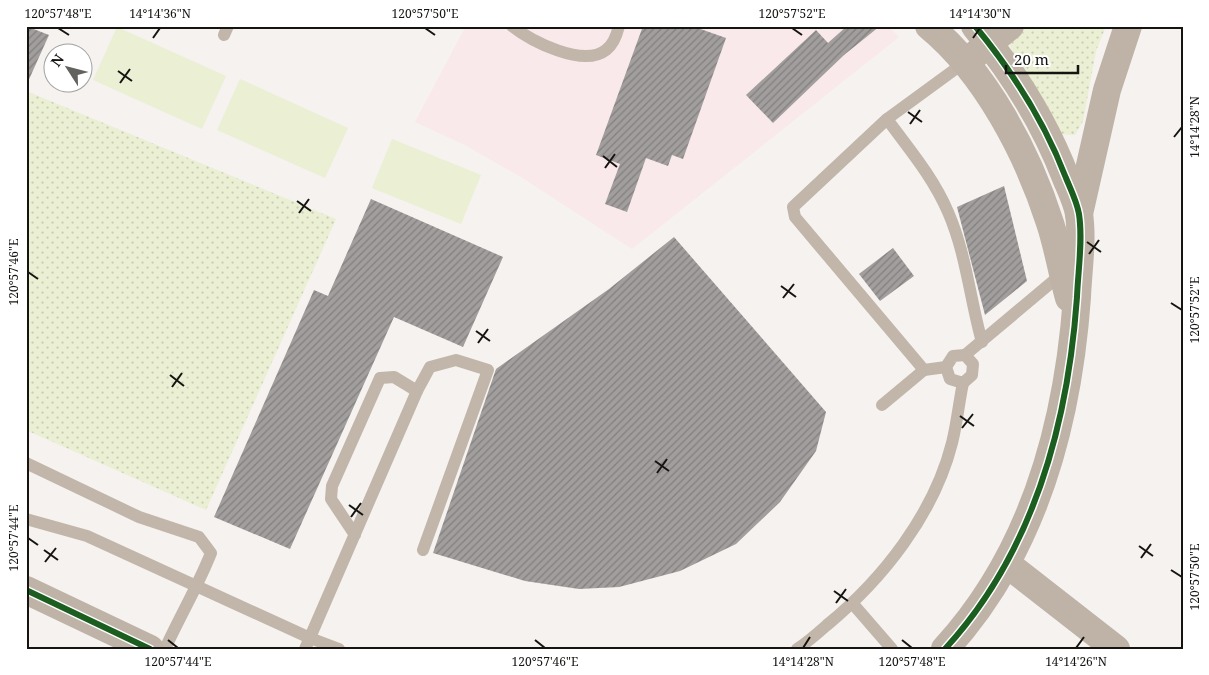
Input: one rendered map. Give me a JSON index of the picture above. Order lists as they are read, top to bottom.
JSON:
{
  "scale_bar": "20 m",
  "north": "top left",
  "coordinates": [
    "120°57'48\"E",
    "14°14'36\"N",
    "120°57'50\"E",
    "120°57'52\"E",
    "14°14'30\"N",
    "14°14'28\"N",
    "120°57'46\"E",
    "120°57'44\"E",
    "14°14'26\"N"
  ]
}
